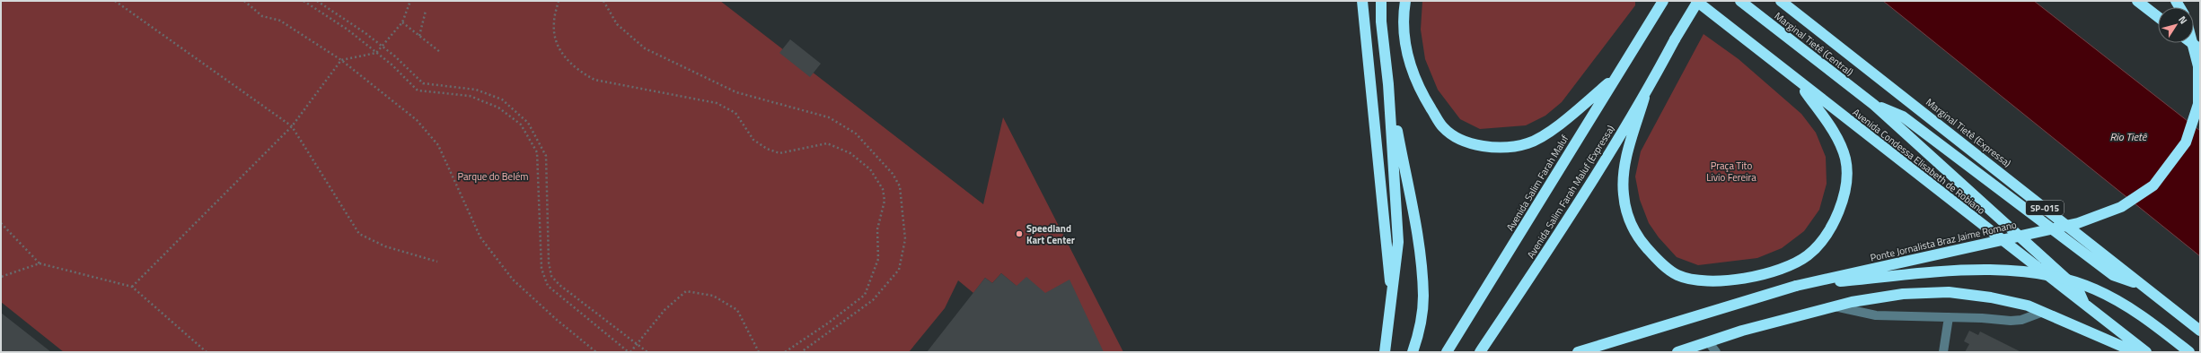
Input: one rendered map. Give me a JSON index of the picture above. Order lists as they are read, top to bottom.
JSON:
{
  "streets": {
    "highway": [
      "Marginal Tietê (Central)",
      "Marginal Tietê (Expressa)",
      "Avenida Condessa Elisabeth de Robiano",
      "Avenida Salim Farah Maluf",
      "Avenida Salim Farah Maluf (Expressa)",
      "SP-015",
      "Ponte Jornalista Braz Jaime Romano"
    ]
  },
  "crossings": [
    ["Marginal Tietê (Central)", "Marginal Tietê (Expressa)"],
    ["Avenida Condessa Elisabeth de Robiano", "Avenida Salim Farah Maluf (Expressa)"]
  ],
  "water": ["Rio Tietê"],
  "parks": ["Praça Tito Livio Fereira", "Parque do Belém"],
  "places": ["Speedland Kart Center"],
  "north": "top right"
}
